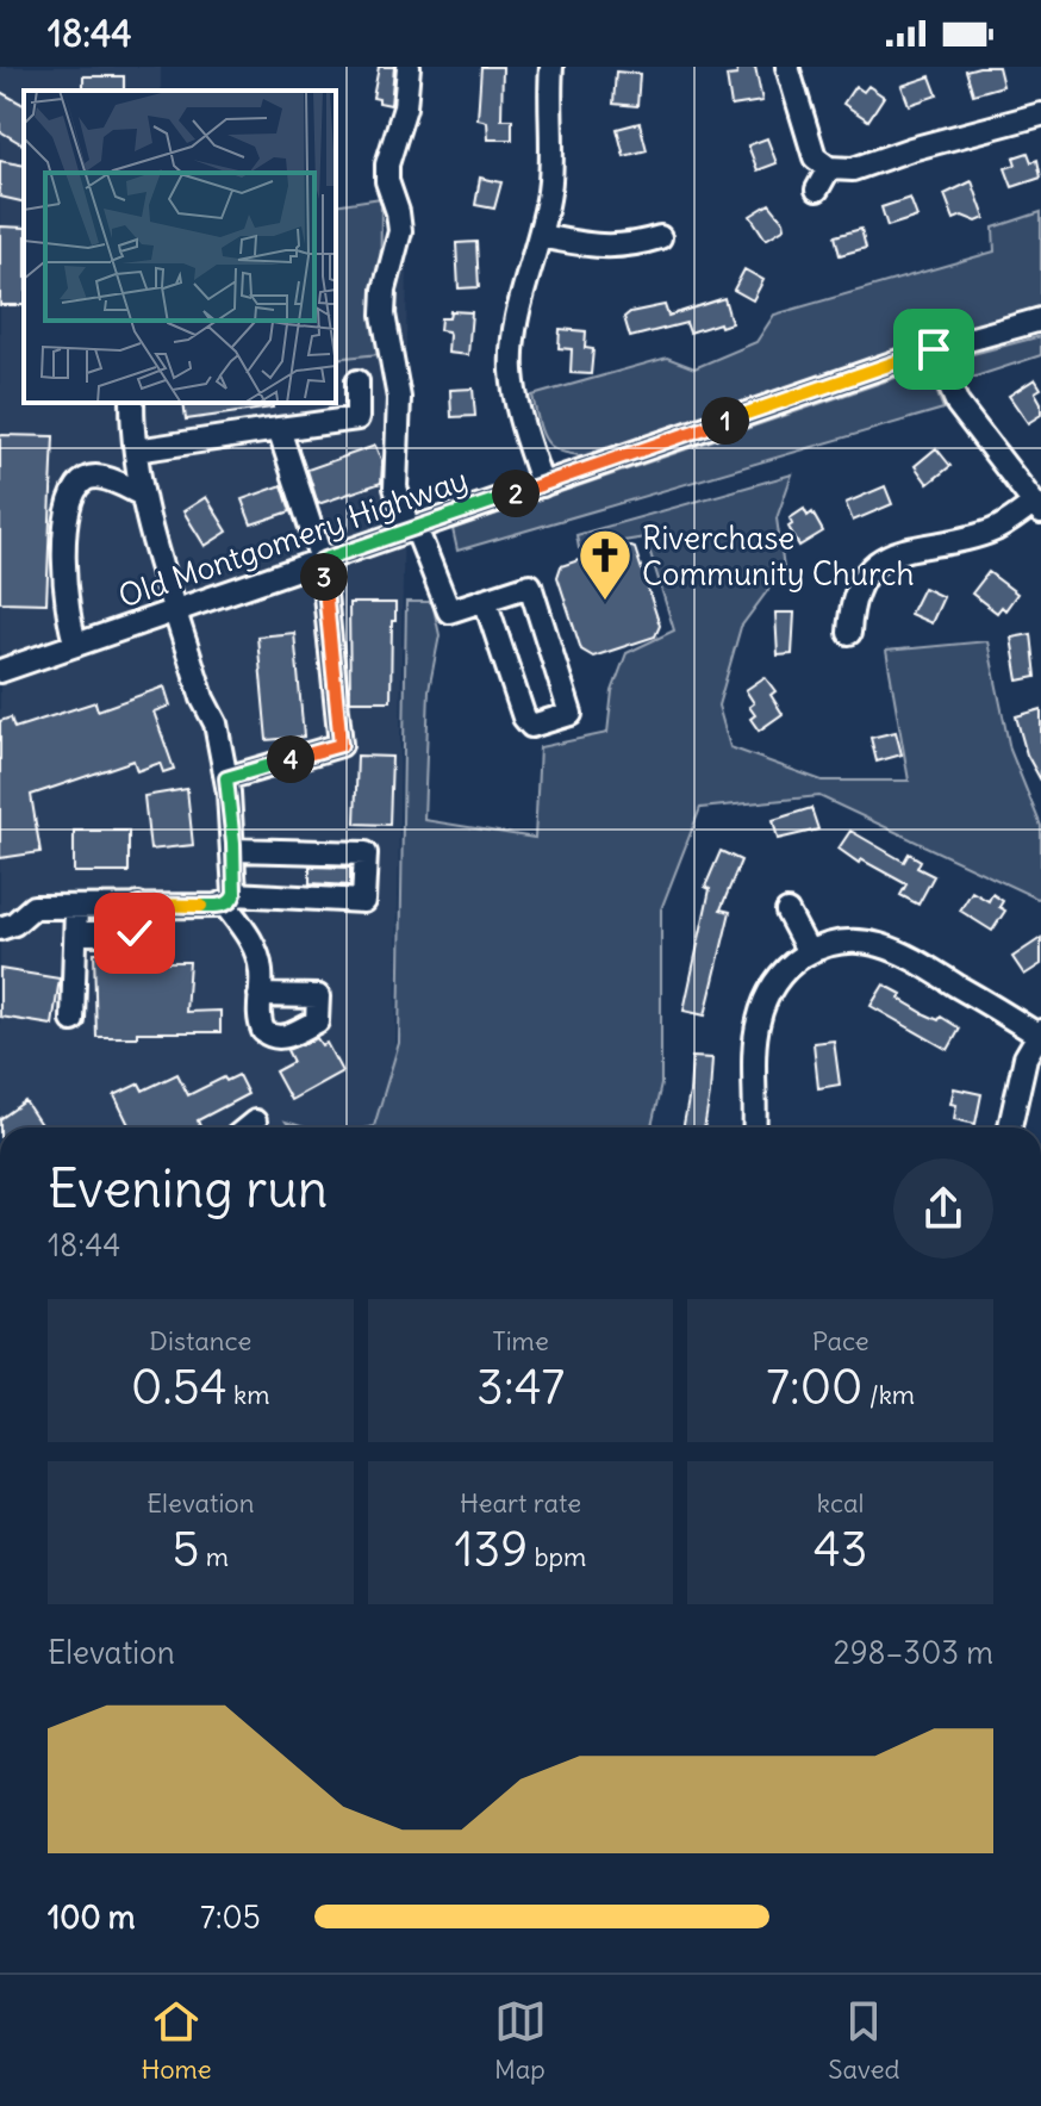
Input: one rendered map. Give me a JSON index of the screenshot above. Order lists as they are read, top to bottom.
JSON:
{
  "streets": {
    "street": ["Old Montgomery Highway"]
  },
  "places": {
    "church": ["Riverchase Community Church"]
  },
  "page": {
    "status": "18:44",
    "pins": [
      "1",
      "2",
      "3",
      "4"
    ],
    "heading": ["Evening run", "18:44"],
    "stats": [
      ["Distance", "0.54 km"],
      ["Time", "3:47"],
      ["Pace", "7:00 /km"],
      ["Elevation", "5 m"],
      ["Heart rate", "139 bpm"],
      ["kcal", "43"]
    ],
    "chart": ["Elevation", "298–303 m"],
    "list": [
      {
        "name": "100 m",
        "note": "7:05"
      }
    ],
    "tabs": ["Home", "Map", "Saved"]
  }
}
